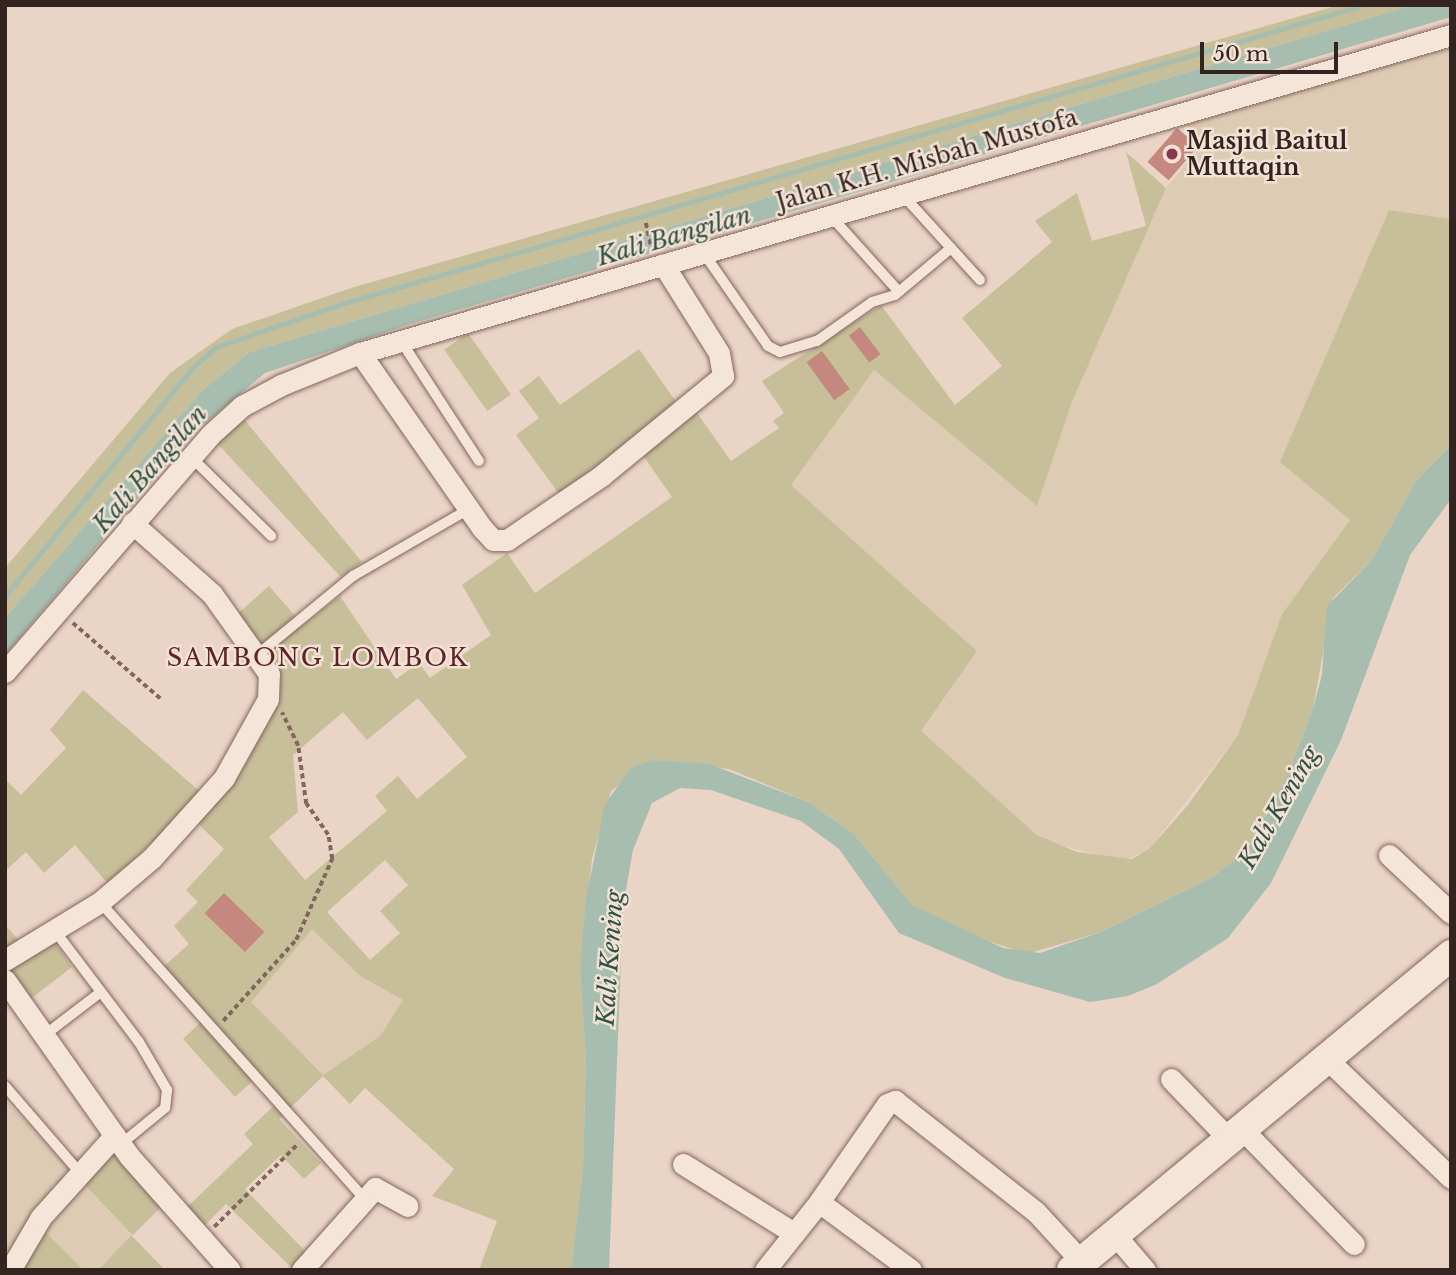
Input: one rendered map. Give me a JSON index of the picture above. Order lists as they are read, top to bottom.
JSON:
{
  "streets": {
    "street": ["Jalan K.H. Misbah Mustofa"]
  },
  "districts": ["SAMBONG LOMBOK"],
  "water": ["Kali Bangilan", "Kali Kening"],
  "places": ["Masjid Baitul Muttaqin"],
  "scale_bar": "50 m"
}
